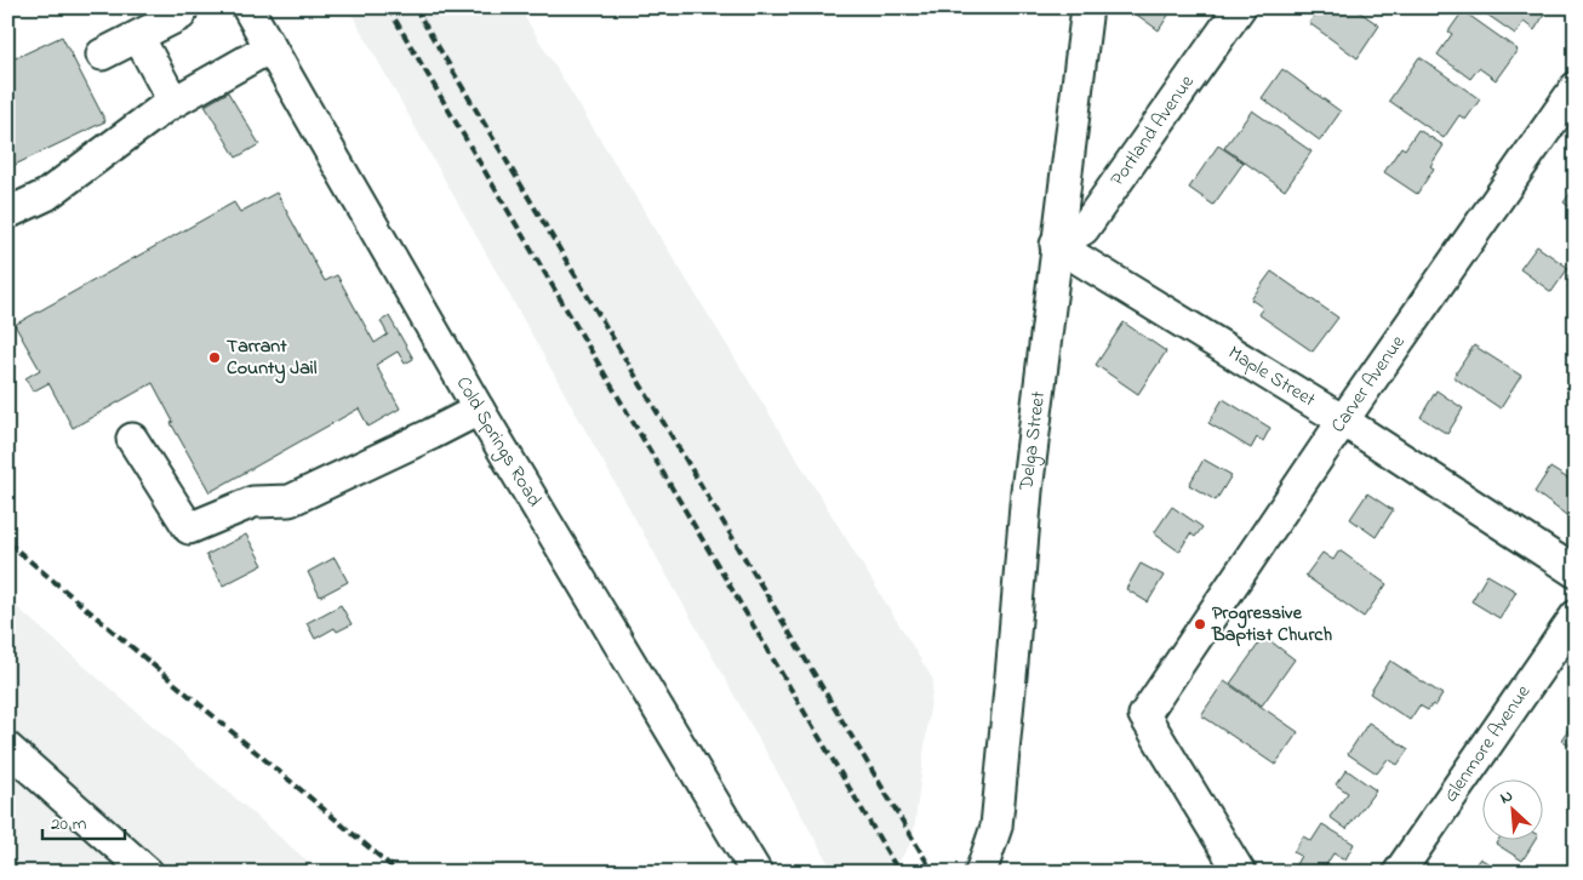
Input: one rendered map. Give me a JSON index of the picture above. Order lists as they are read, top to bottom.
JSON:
{
  "streets": {
    "street": [
      "Portland Avenue",
      "Maple Street",
      "Carver Avenue",
      "Delga Street",
      "Cold Springs Road",
      "Glenmore Avenue"
    ]
  },
  "crossings": [
    ["Portland Avenue", "Maple Street"],
    ["Portland Avenue", "Delga Street"],
    ["Maple Street", "Carver Avenue"],
    ["Maple Street", "Delga Street"]
  ],
  "places": ["Tarrant County Jail", "Progressive Baptist Church"],
  "scale_bar": "20 m",
  "north": "top left"
}
